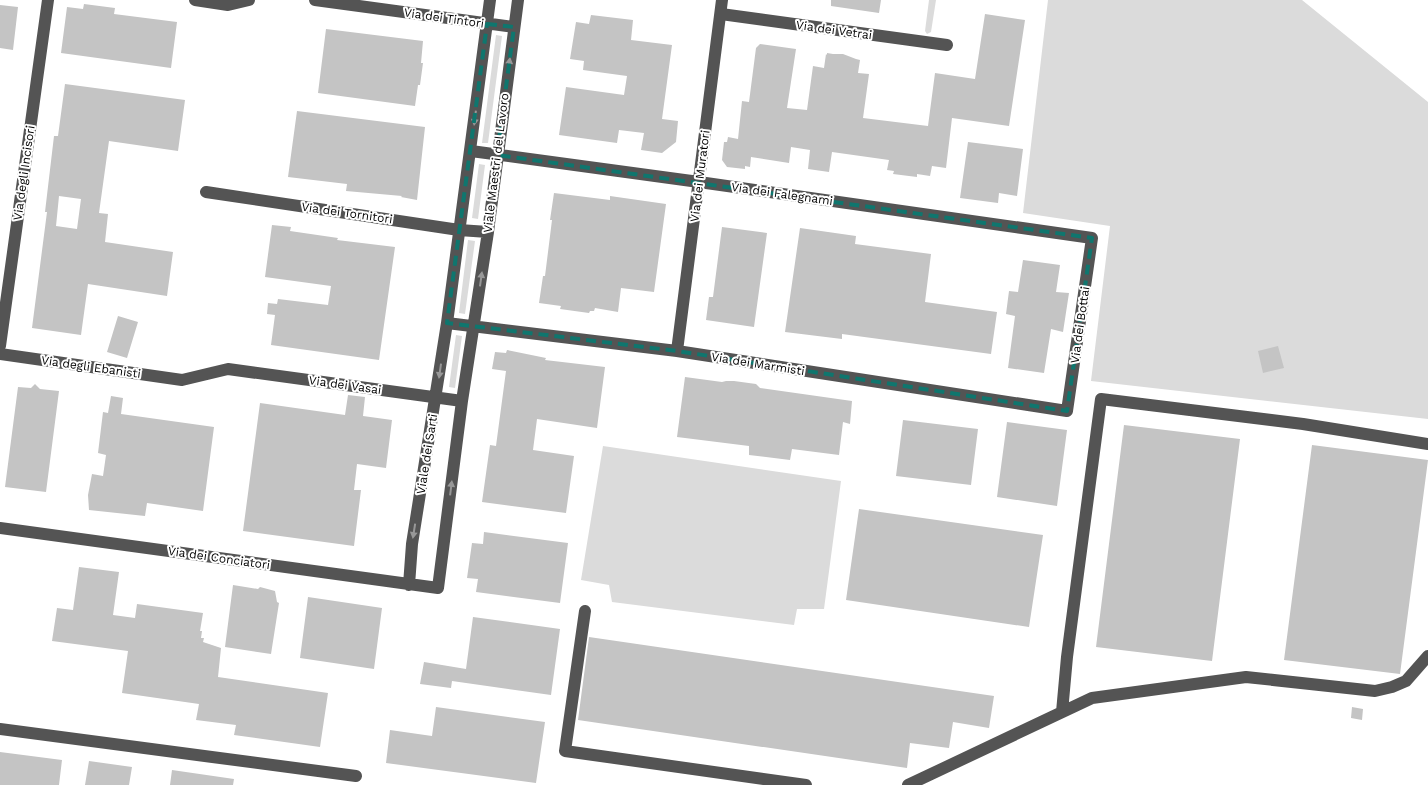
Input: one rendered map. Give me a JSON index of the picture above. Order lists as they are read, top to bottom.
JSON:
{
  "streets": {
    "street": [
      "Via dei Tintori",
      "Via dei Vetrai",
      "Viale Maestri del Lavoro",
      "Via degli Incisori",
      "Via dei Muratori",
      "Via dei Falegnami",
      "Via dei Tornitori",
      "Via dei Bottai",
      "Via dei Marmisti",
      "Via degli Ebanisti",
      "Via dei Vasai",
      "Viale dei Sarti",
      "Via dei Conciatori"
    ]
  },
  "crossings": [
    ["Via dei Tintori", "Viale Maestri del Lavoro"],
    ["Via dei Vetrai", "Via dei Muratori"],
    ["Viale Maestri del Lavoro", "Via dei Falegnami"],
    ["Viale Maestri del Lavoro", "Via dei Tornitori"],
    ["Viale Maestri del Lavoro", "Via dei Marmisti"],
    ["Via dei Muratori", "Via dei Falegnami"],
    ["Via dei Muratori", "Via dei Marmisti"],
    ["Via dei Falegnami", "Via dei Bottai"],
    ["Via dei Bottai", "Via dei Marmisti"],
    ["Via dei Marmisti", "Viale dei Sarti"],
    ["Via degli Ebanisti", "Via dei Vasai"],
    ["Via dei Vasai", "Viale dei Sarti"],
    ["Via dei Vasai", "Via dei Conciatori"],
    ["Viale dei Sarti", "Via dei Conciatori"]
  ],
  "one_way": ["Viale dei Sarti"]
}
